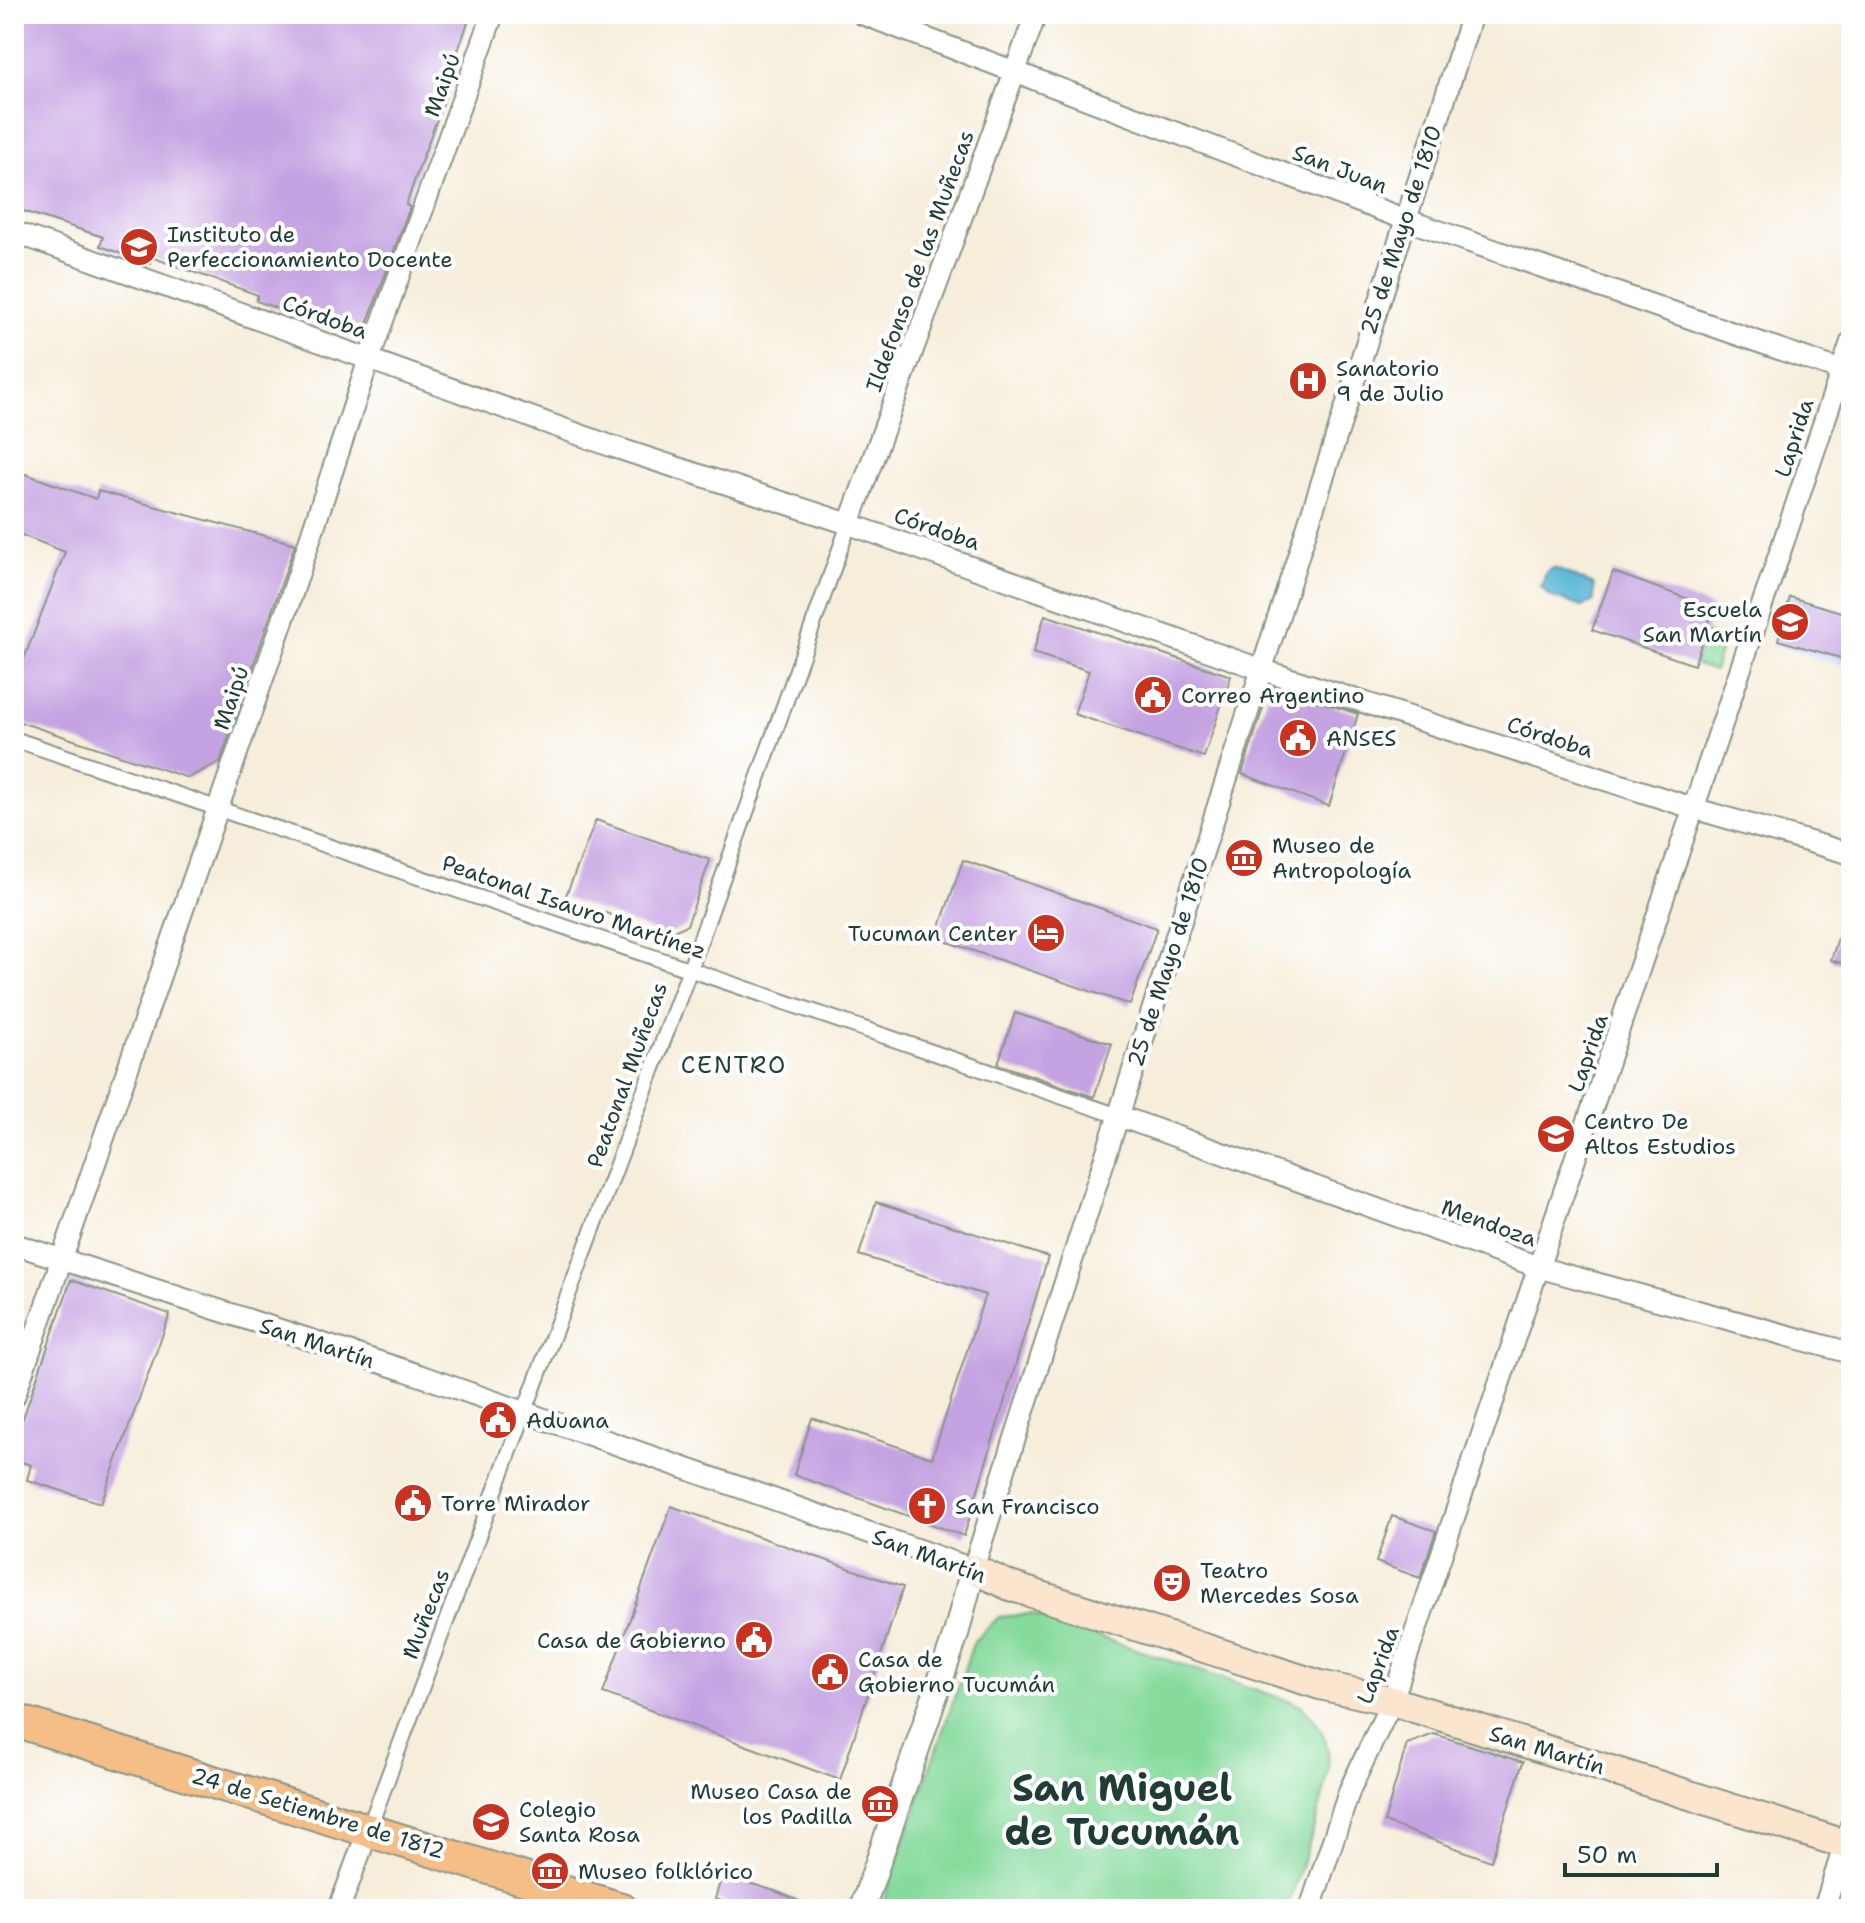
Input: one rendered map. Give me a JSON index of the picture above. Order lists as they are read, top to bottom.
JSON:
{
  "streets": {
    "main road": ["San Martín", "24 de Setiembre de 1812"],
    "street": [
      "Maipú",
      "San Juan",
      "25 de Mayo de 1810",
      "Ildefonso de las Muñecas",
      "Córdoba",
      "Laprida",
      "Peatonal Isauro Martínez",
      "Peatonal Muñecas",
      "Mendoza",
      "Muñecas"
    ]
  },
  "crossings": [
    ["Maipú", "Córdoba"],
    ["Maipú", "Peatonal Isauro Martínez"],
    ["Maipú", "San Martín"],
    ["San Juan", "25 de Mayo de 1810"],
    ["San Juan", "Ildefonso de las Muñecas"],
    ["San Juan", "Laprida"],
    ["25 de Mayo de 1810", "Córdoba"],
    ["25 de Mayo de 1810", "Peatonal Isauro Martínez"],
    ["25 de Mayo de 1810", "Mendoza"],
    ["25 de Mayo de 1810", "San Martín"],
    ["Ildefonso de las Muñecas", "Córdoba"],
    ["Ildefonso de las Muñecas", "Peatonal Muñecas"],
    ["Córdoba", "Laprida"],
    ["Córdoba", "Peatonal Muñecas"],
    ["Laprida", "Mendoza"],
    ["Laprida", "San Martín"],
    ["Peatonal Isauro Martínez", "Peatonal Muñecas"],
    ["Peatonal Isauro Martínez", "Mendoza"],
    ["Peatonal Muñecas", "San Martín"],
    ["Peatonal Muñecas", "Muñecas"],
    ["San Martín", "Muñecas"],
    ["Muñecas", "24 de Setiembre de 1812"]
  ],
  "districts": ["CENTRO", "San Miguel de Tucumán"],
  "places": {
    "school or university": [
      "Instituto de Perfeccionamiento Docente",
      "Escuela San Martín",
      "Centro De Altos Estudios",
      "Colegio Santa Rosa"
    ],
    "hospital": ["Sanatorio 9 de Julio"],
    "public building": [
      "Correo Argentino",
      "ANSES",
      "Aduana",
      "Torre Mirador",
      "Casa de Gobierno",
      "Casa de Gobierno Tucumán"
    ],
    "museum": ["Museo de Antropología", "Museo Casa de los Padilla", "Museo folklórico"],
    "hotel": ["Tucuman Center"],
    "church": ["San Francisco"],
    "theatre": ["Teatro Mercedes Sosa"]
  },
  "scale_bar": "50 m"
}
